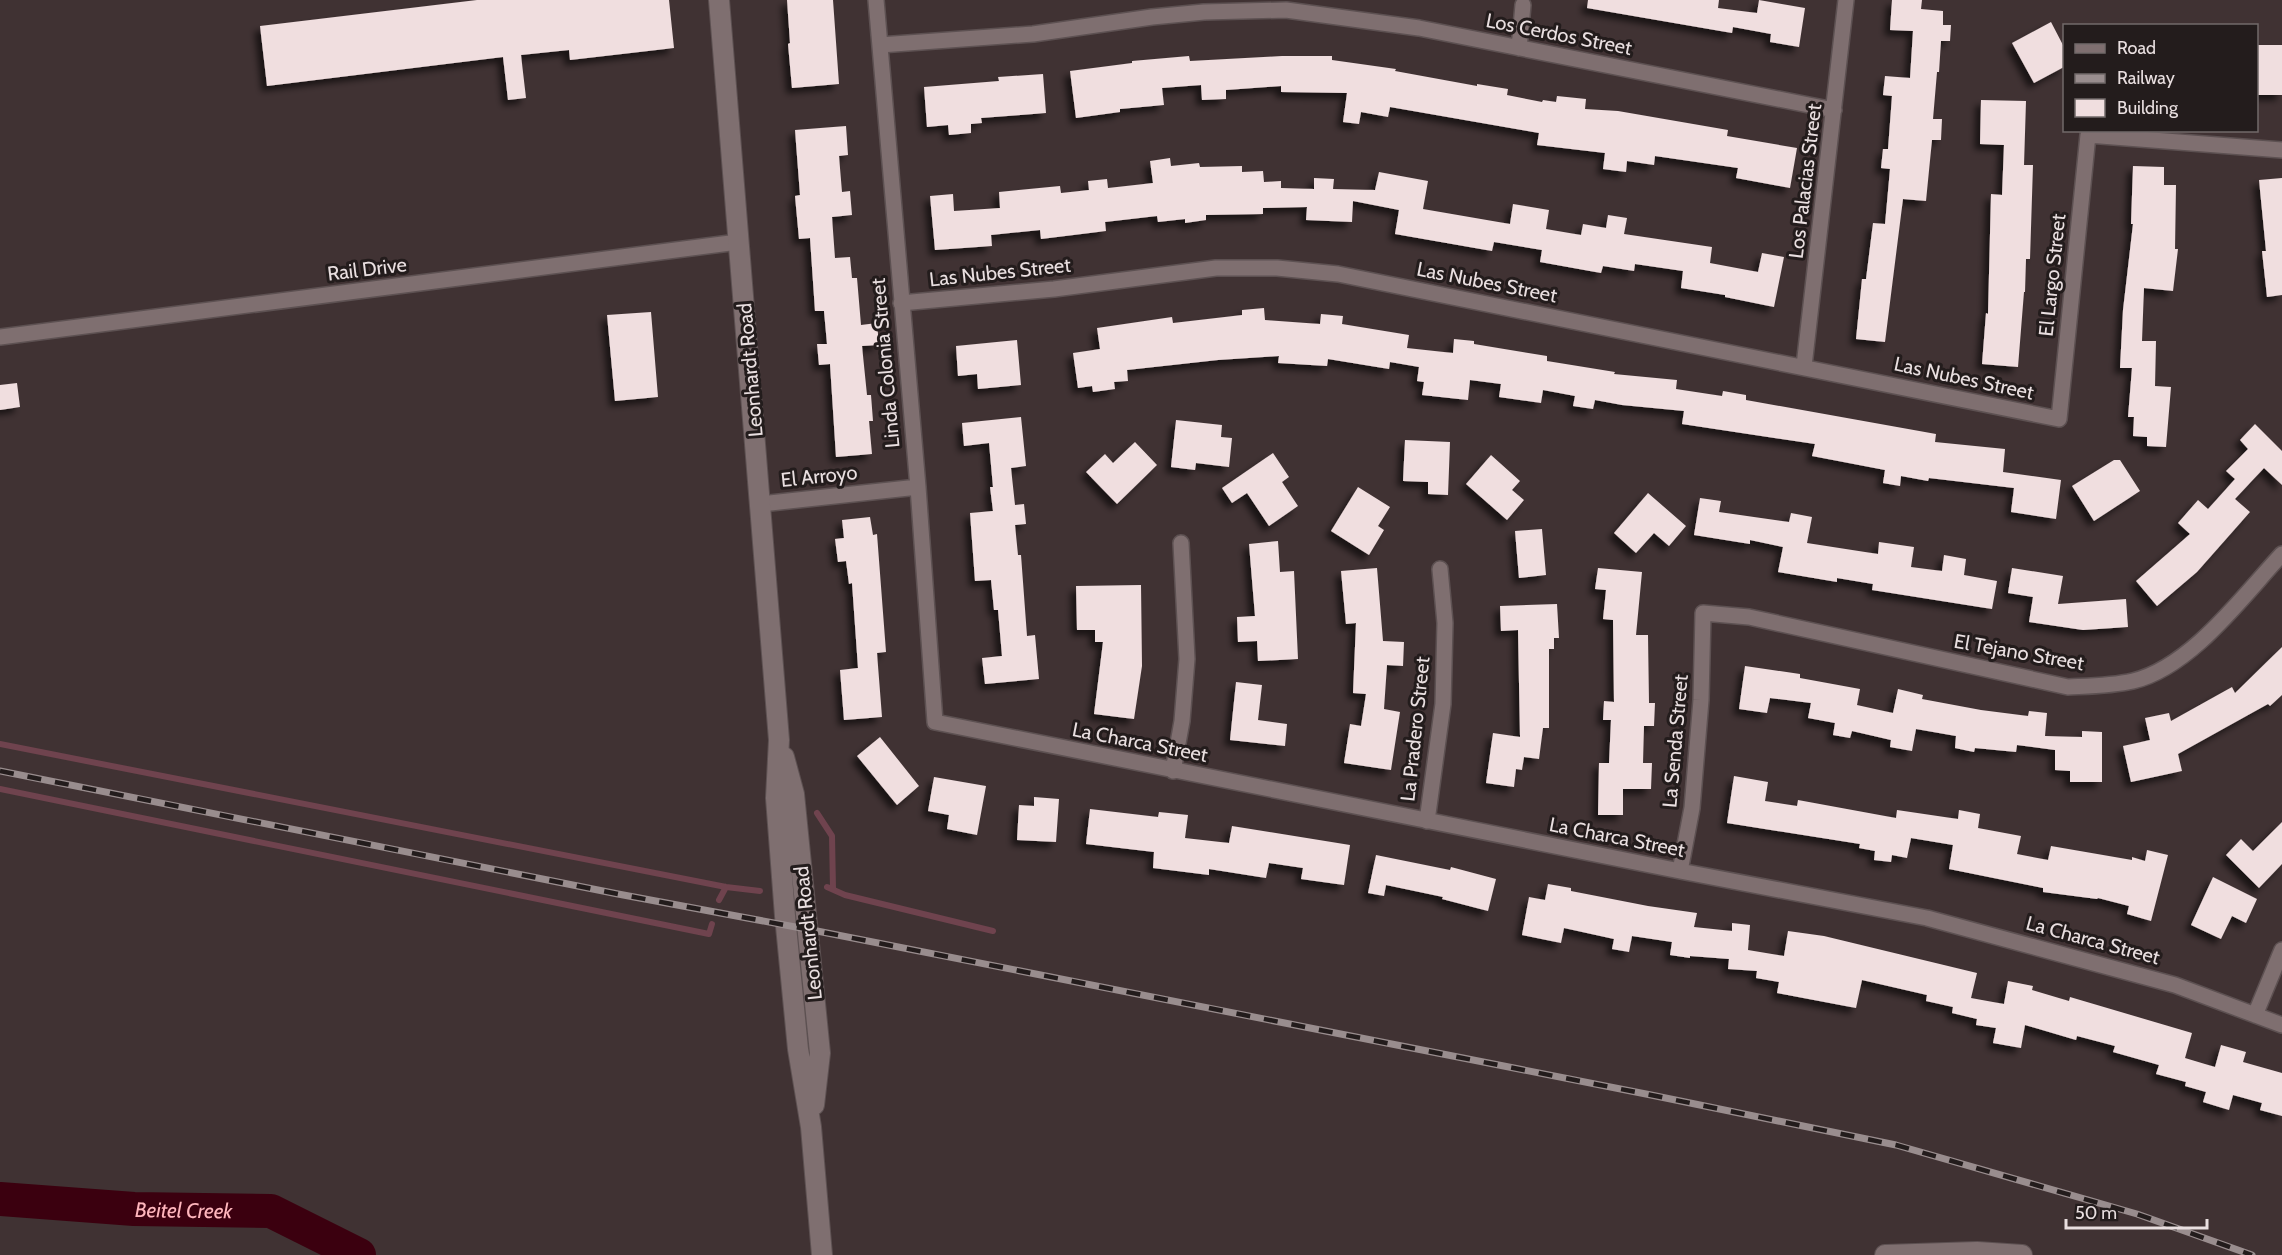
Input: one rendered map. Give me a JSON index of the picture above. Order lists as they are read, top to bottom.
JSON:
{
  "streets": {
    "street": [
      "Los Cerdos Street",
      "Los Palacias Street",
      "Rail Drive",
      "Las Nubes Street",
      "El Largo Street",
      "Linda Colonia Street",
      "Leonhardt Road",
      "El Arroyo",
      "El Tejano Street",
      "La Pradero Street",
      "La Senda Street",
      "La Charca Street"
    ]
  },
  "crossings": [
    ["Los Cerdos Street", "Los Palacias Street"],
    ["Los Cerdos Street", "Linda Colonia Street"],
    ["Los Palacias Street", "Las Nubes Street"],
    ["Rail Drive", "Leonhardt Road"],
    ["Las Nubes Street", "El Largo Street"],
    ["Las Nubes Street", "Linda Colonia Street"],
    ["Linda Colonia Street", "El Arroyo"],
    ["Linda Colonia Street", "La Charca Street"],
    ["Leonhardt Road", "El Arroyo"],
    ["El Tejano Street", "La Senda Street"],
    ["La Pradero Street", "La Charca Street"],
    ["La Senda Street", "La Charca Street"]
  ],
  "water": ["Beitel Creek"],
  "legend": ["Road", "Railway", "Building"],
  "scale_bar": "50 m"
}
